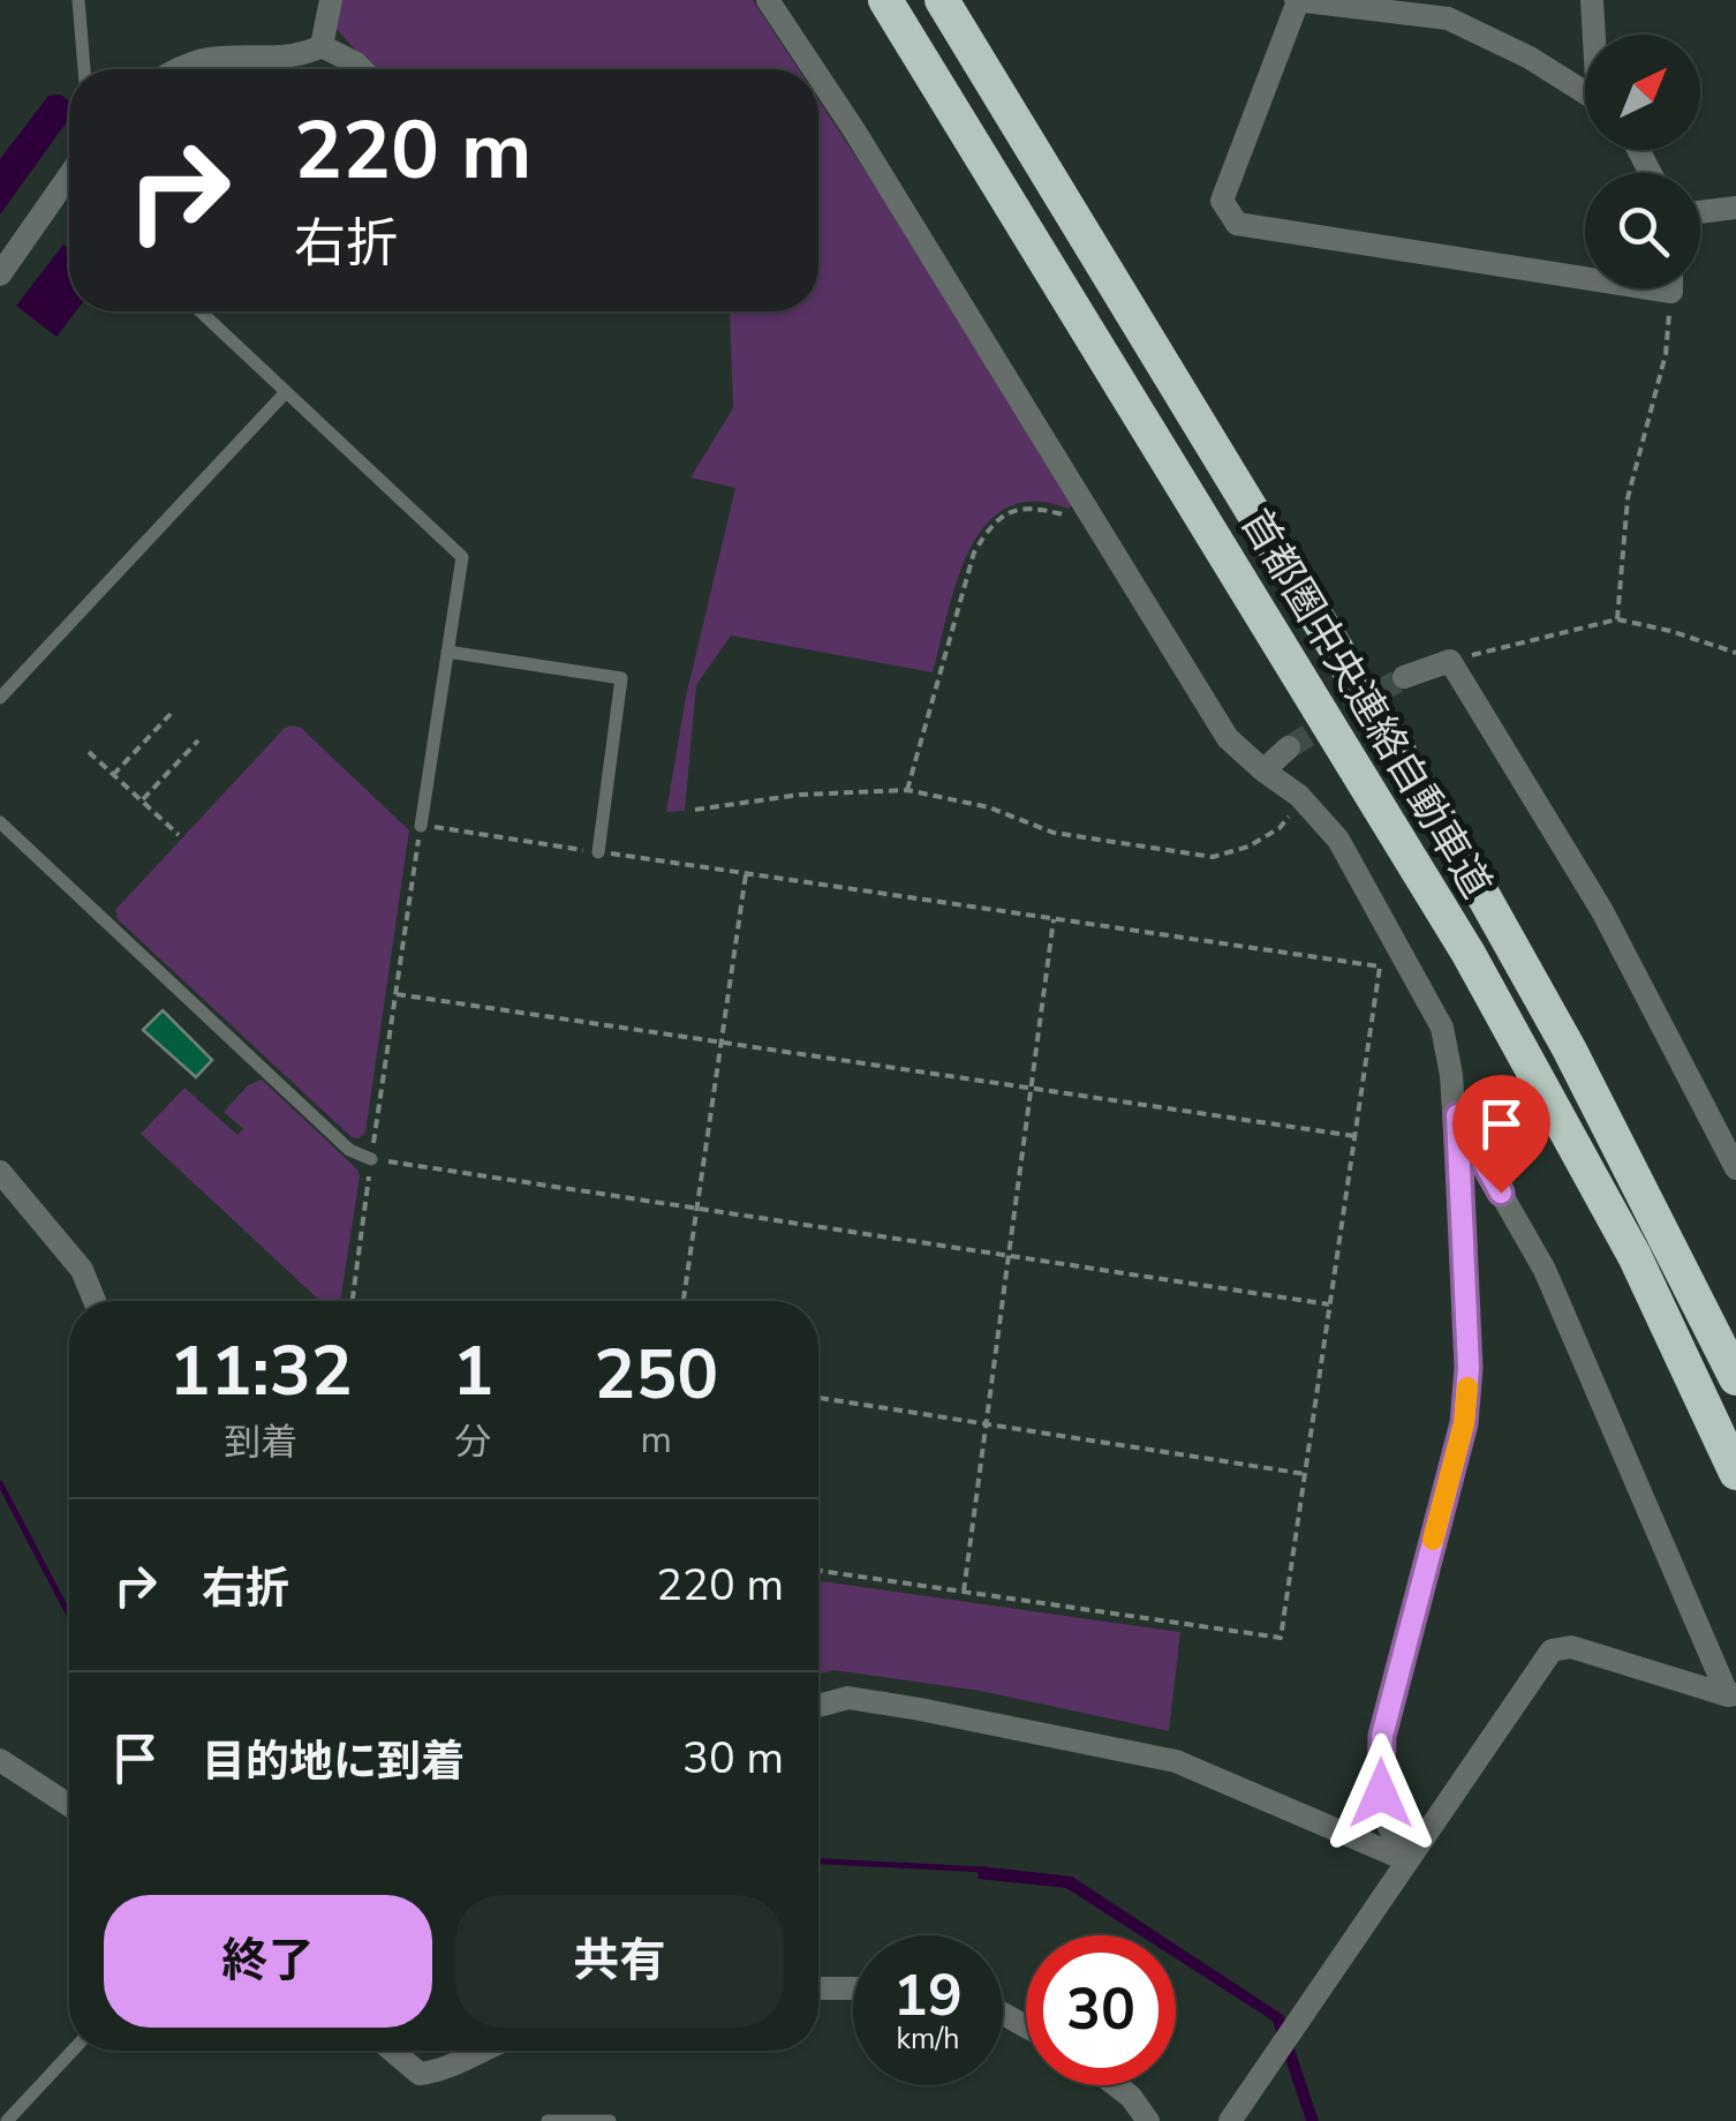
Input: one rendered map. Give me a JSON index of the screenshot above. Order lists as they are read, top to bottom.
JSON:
{
  "streets": {
    "highway": ["首都圏中央連絡自動車道"]
  },
  "north": "top right",
  "page": {
    "turn": ["220 m", "右折"],
    "eta": [
      "11:32",
      "到着",
      "1",
      "分",
      "250",
      "m"
    ],
    "list": [
      {
        "name": "右折",
        "value": "220 m"
      },
      {
        "name": "目的地に到着",
        "value": "30 m"
      }
    ],
    "buttons": ["終了", "共有"],
    "speed": "19 km/h",
    "limit": "30"
  }
}
